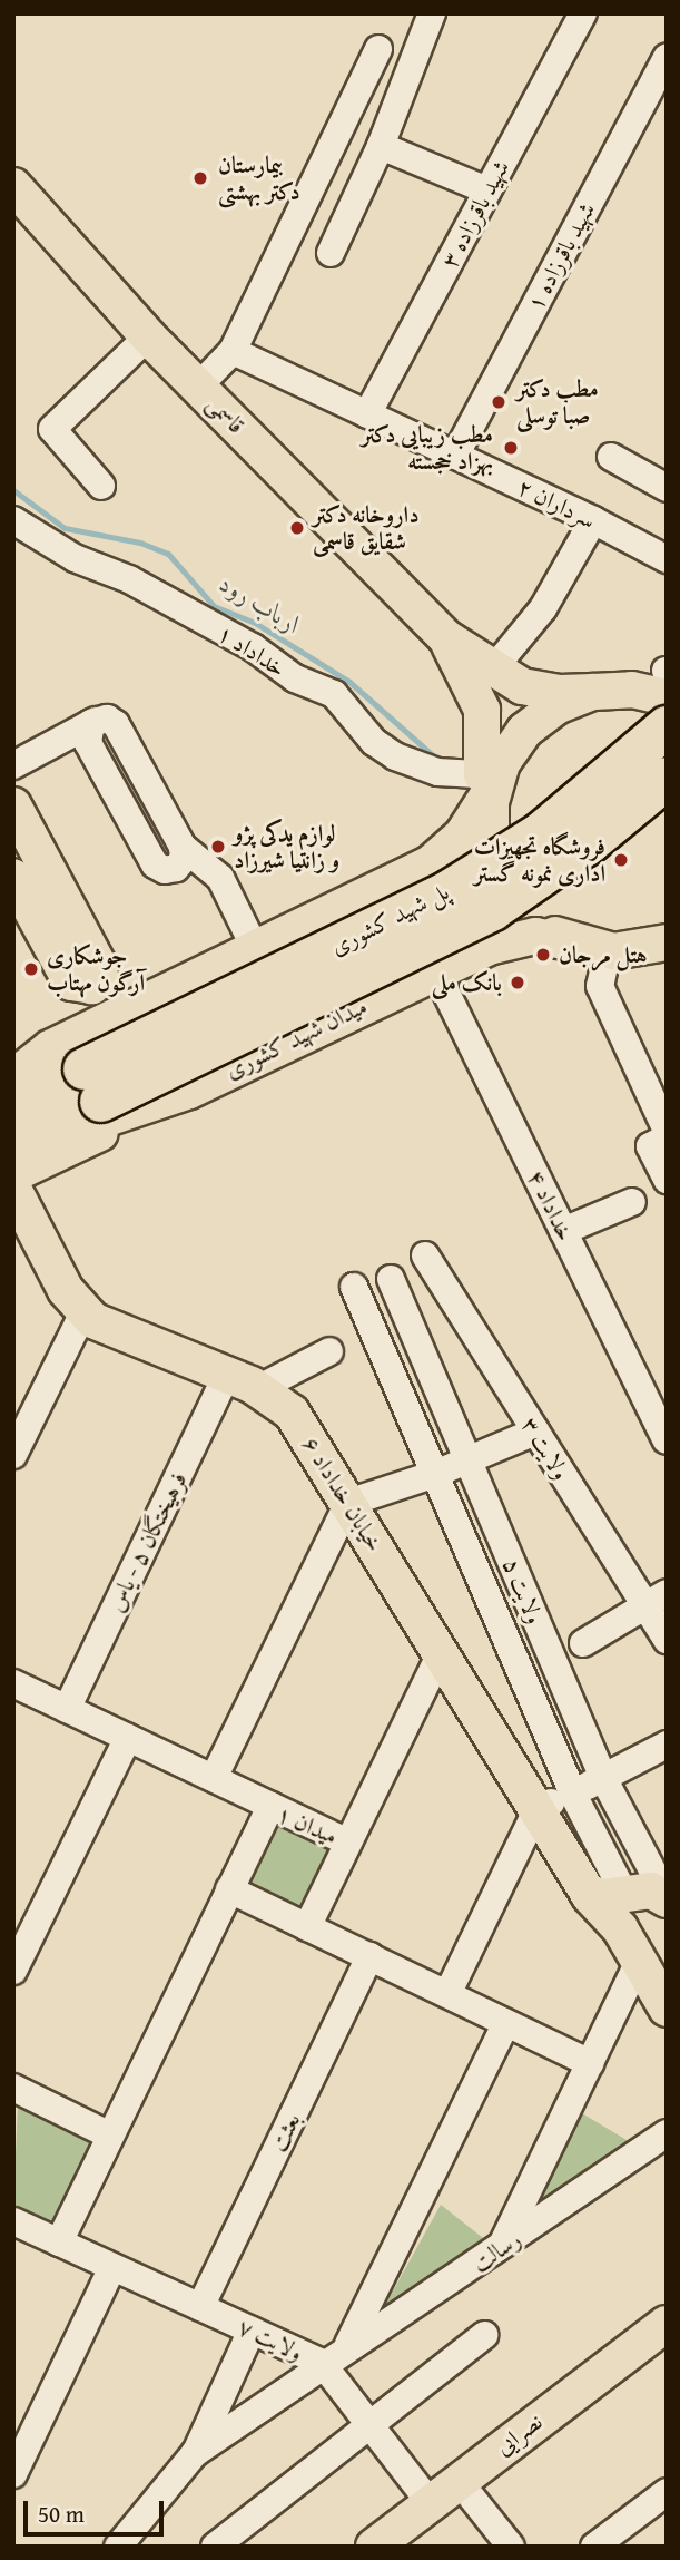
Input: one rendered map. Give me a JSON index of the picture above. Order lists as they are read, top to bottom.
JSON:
{
  "streets": {
    "highway": ["پل شهید کشوری"],
    "main road": [
      "قاسمی",
      "میدان شهید کشوری",
      "خیابان خداداد ۶",
      "نصرایی"
    ],
    "street": [
      "شهید باقرزاده ۳",
      "شهید باقرزاده ۱",
      "سرداران ۲",
      "خداداد ۱",
      "خداداد ۴",
      "ولایت ۳",
      "فرهیختگان ۵ - یاس",
      "ولایت ۵",
      "میدان ۱",
      "بعثت",
      "رسالت",
      "ولایت ۷"
    ]
  },
  "crossings": [
    ["شهید باقرزاده ۳", "سرداران ۲"],
    ["شهید باقرزاده ۱", "سرداران ۲"],
    ["میدان شهید کشوری", "خداداد ۴"],
    ["خیابان خداداد ۶", "فرهیختگان ۵ - یاس"],
    ["میدان ۱", "ولایت ۷"],
    ["بعثت", "ولایت ۷"],
    ["رسالت", "ولایت ۷"],
    ["ولایت ۷", "نصرایی"]
  ],
  "water": ["ارباب رود"],
  "places": [
    "بیمارستان دکتر بهشتی",
    "مطب دکتر صبا توسلی",
    "مطب زیبایی دکتر بهزاد خجسته",
    "داروخانه دکتر شقایق قاسمی",
    "لوازم یدکی پژو و زانتیا شیرزاد",
    "فروشگاه تجهیزات اداری نمونه گستر",
    "هتل مرجان",
    "جوشکاری آرگون مهتاب",
    "بانک ملی"
  ],
  "scale_bar": "50 m"
}
